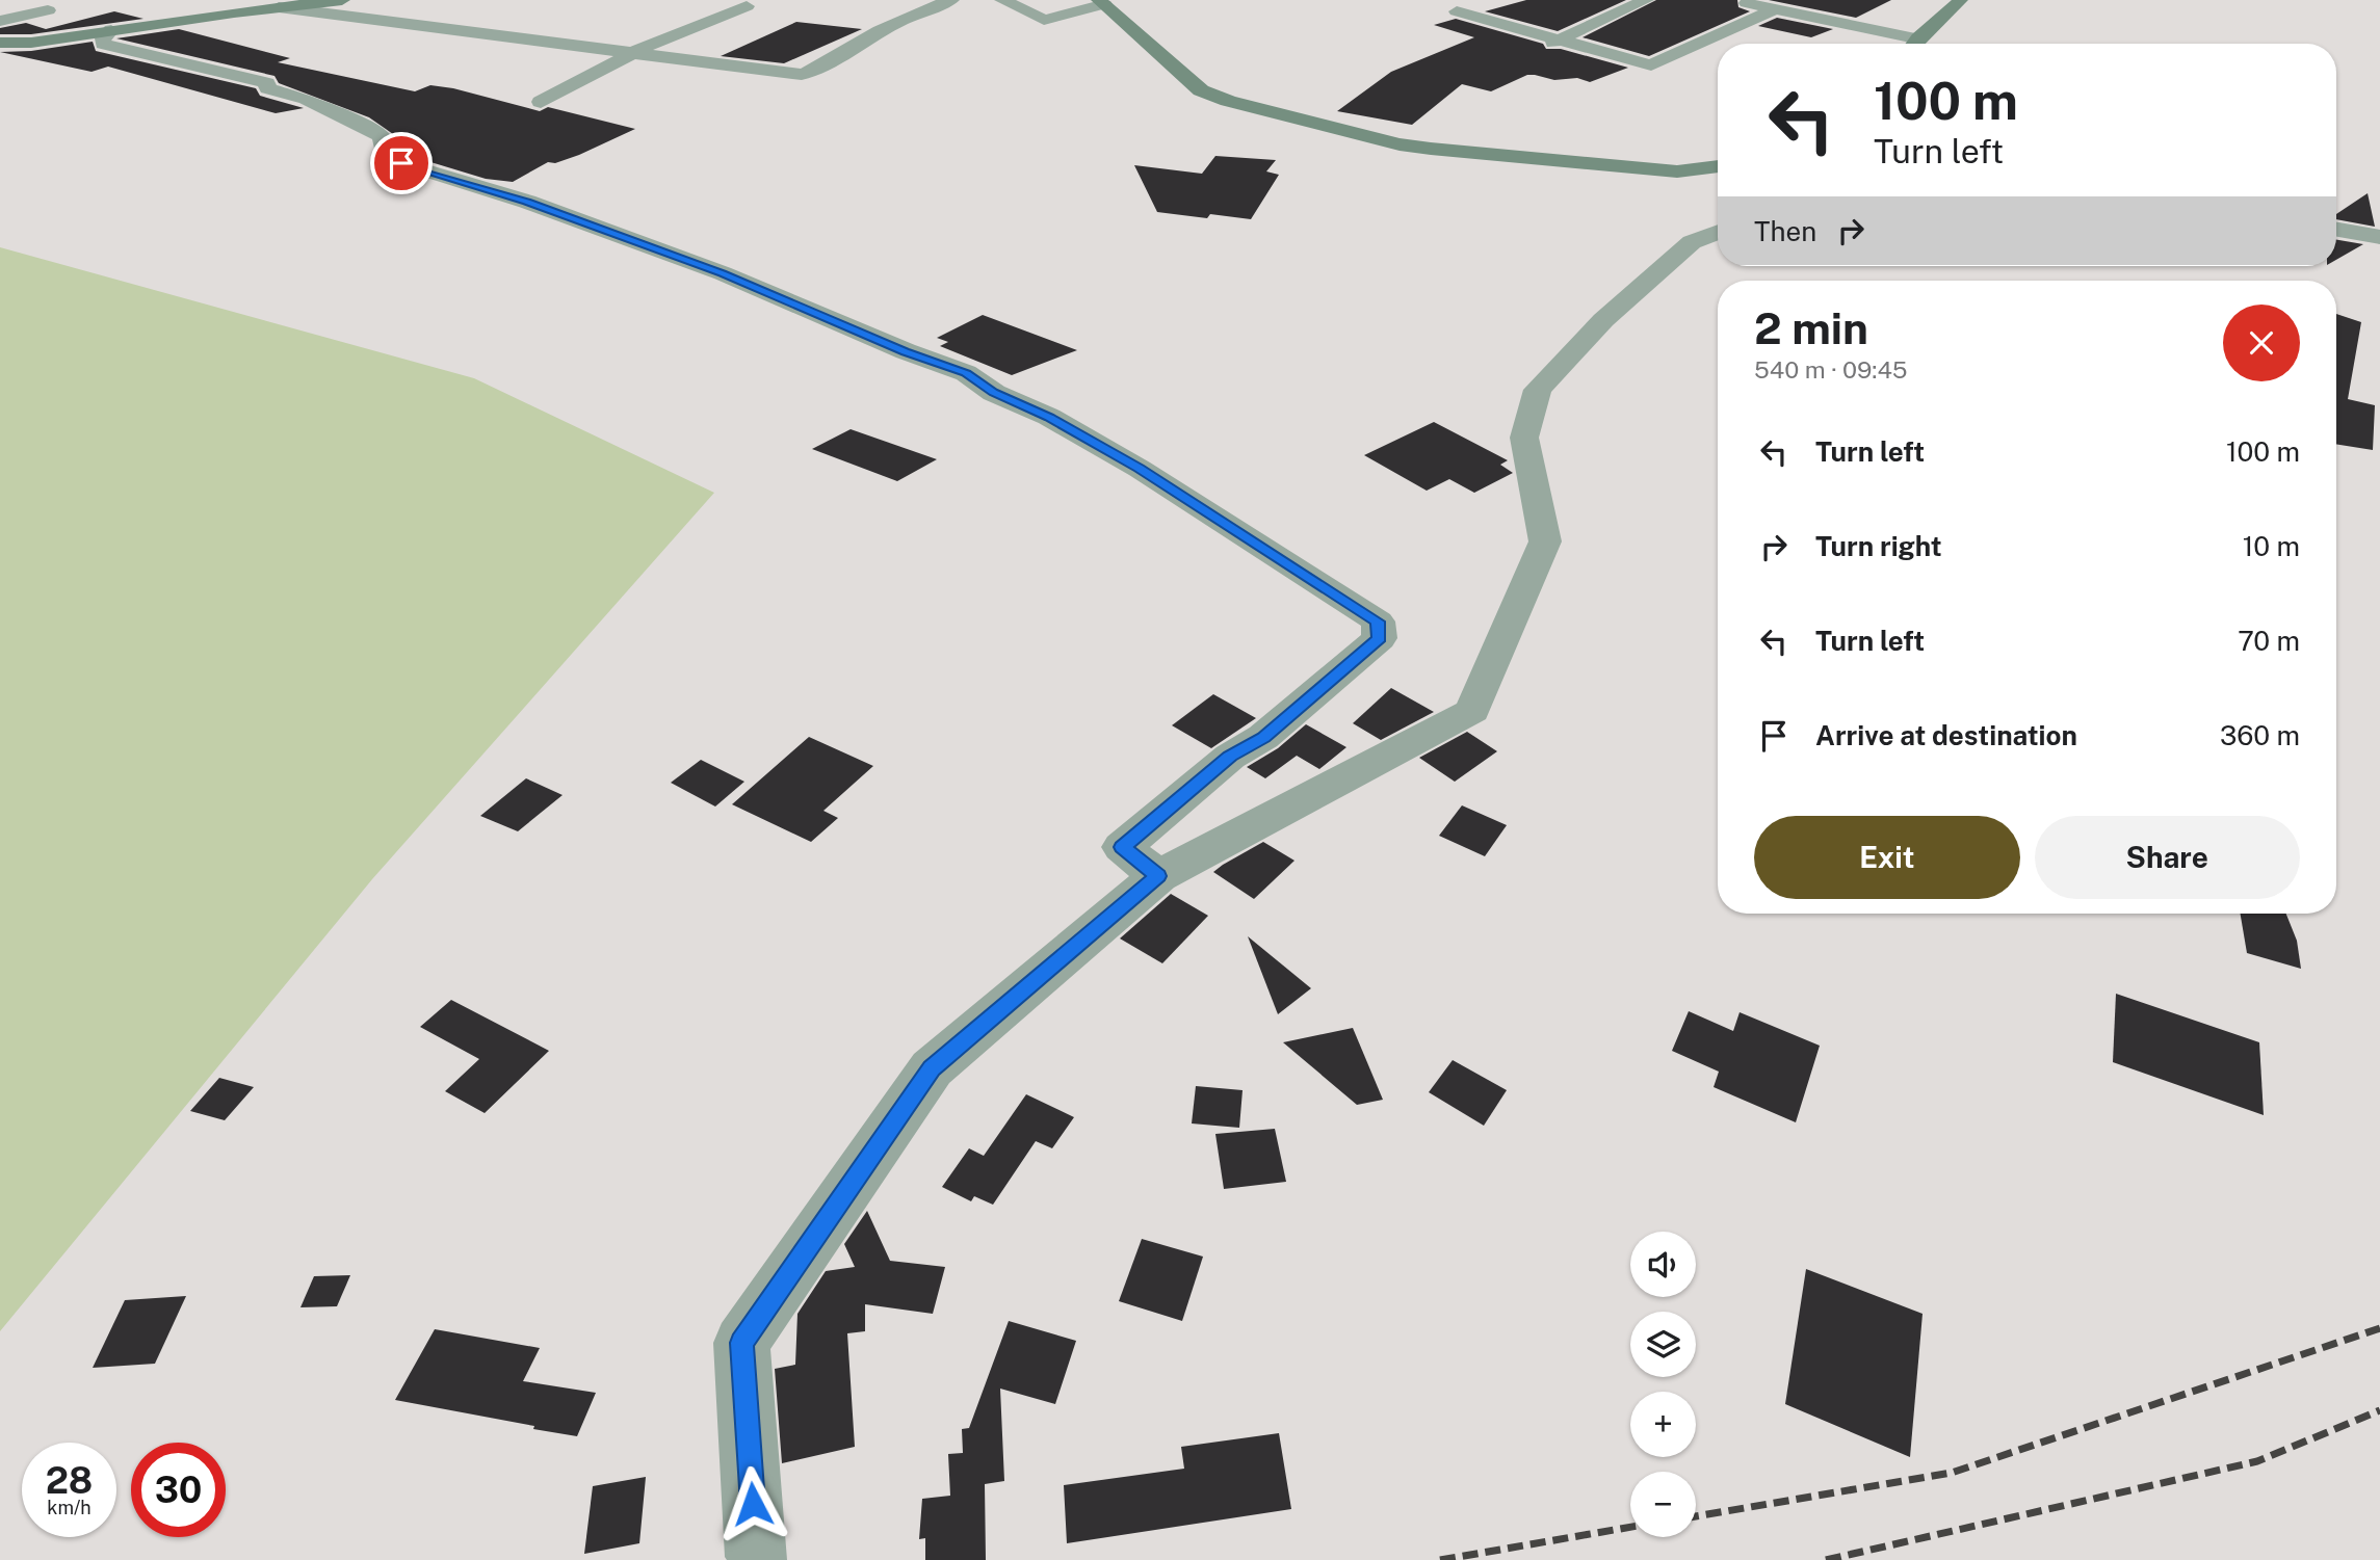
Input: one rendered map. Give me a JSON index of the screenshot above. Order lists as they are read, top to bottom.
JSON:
{
  "page": {
    "turn": ["100 m", "Turn left"],
    "then": "Then",
    "heading": ["2 min", "540 m · 09:45"],
    "list": [
      {
        "name": "Turn left",
        "value": "100 m"
      },
      {
        "name": "Turn right",
        "value": "10 m"
      },
      {
        "name": "Turn left",
        "value": "70 m"
      },
      {
        "name": "Arrive at destination",
        "value": "360 m"
      }
    ],
    "buttons": ["Exit", "Share"],
    "map_buttons": ["+", "−"],
    "speed": "28 km/h",
    "limit": "30"
  }
}
